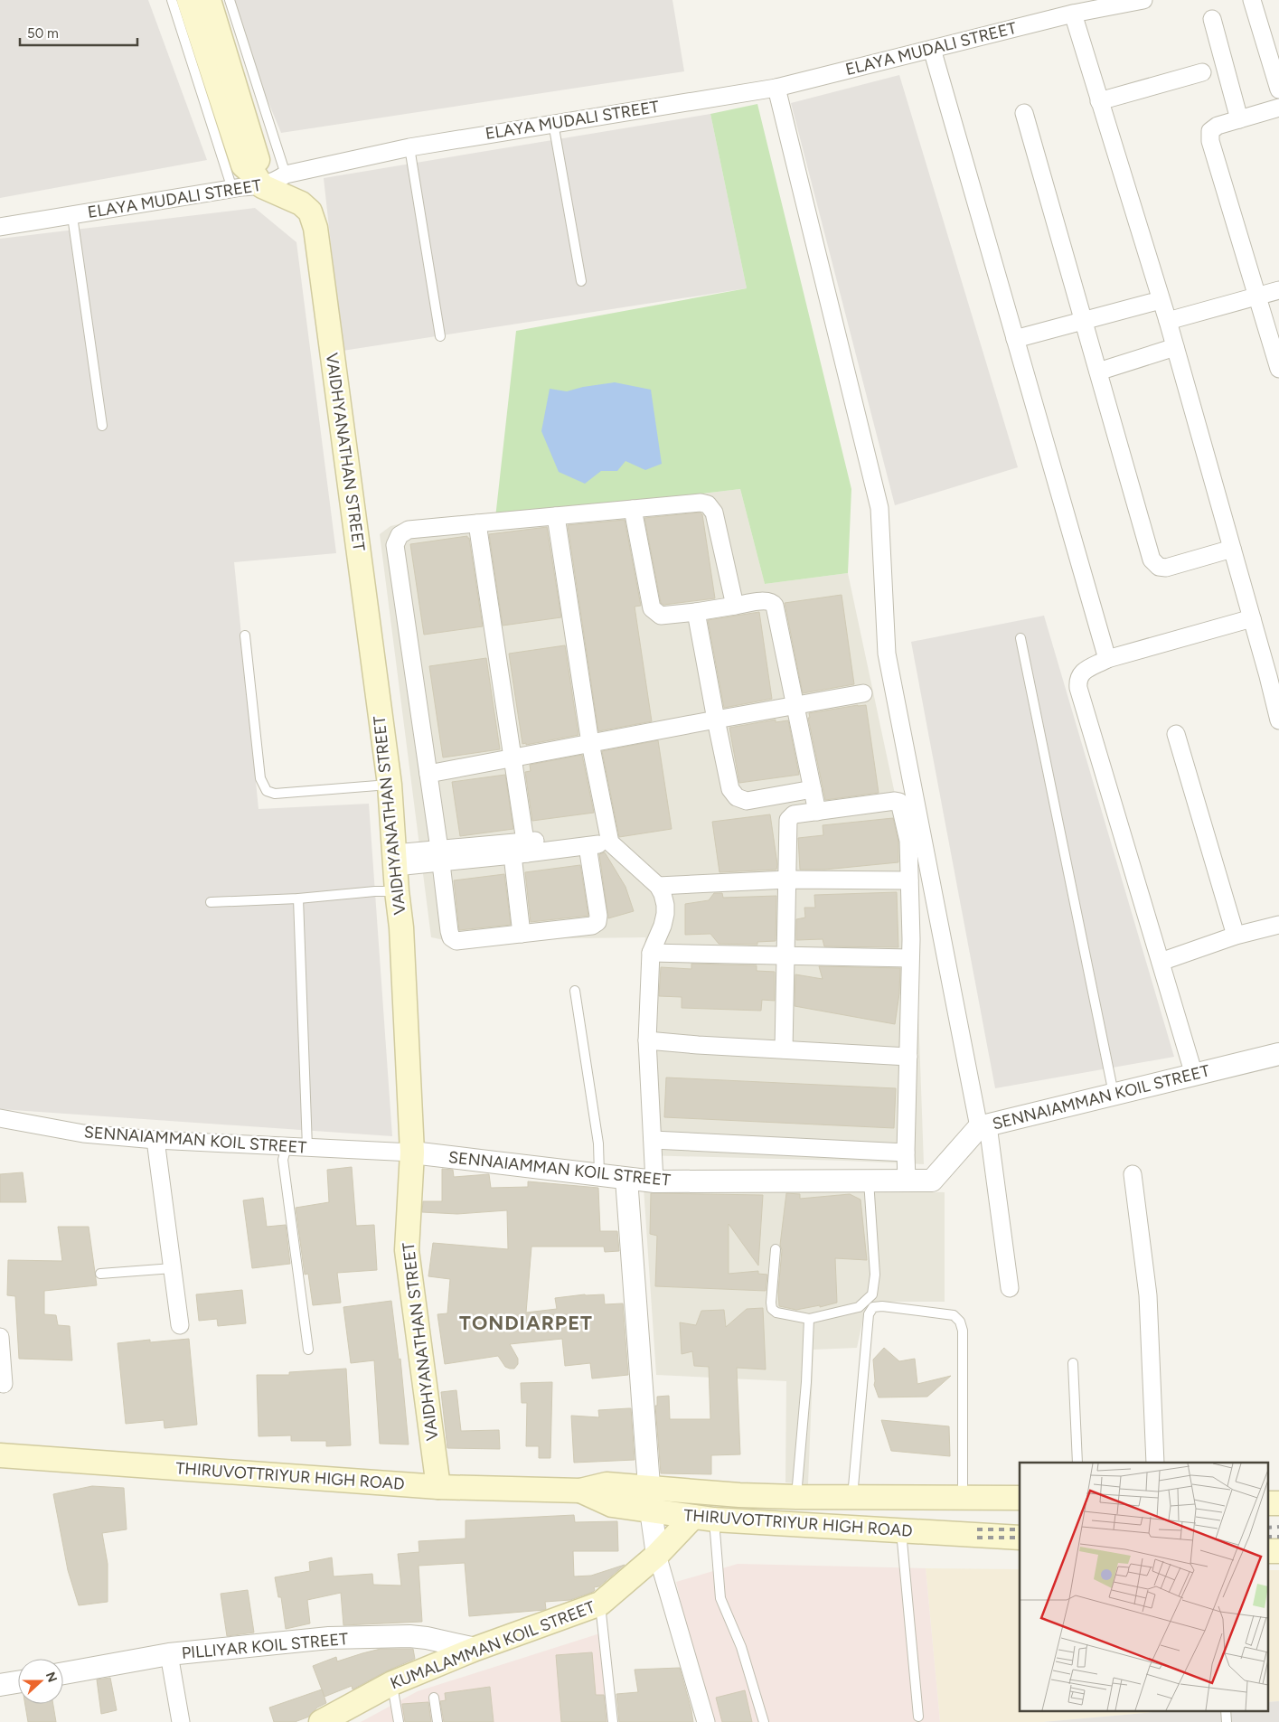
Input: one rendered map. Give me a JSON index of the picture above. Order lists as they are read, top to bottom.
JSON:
{
  "streets": {
    "main road": ["VAIDHYANATHAN STREET", "THIRUVOTTRIYUR HIGH ROAD", "KUMALAMMAN KOIL STREET"],
    "street": ["ELAYA MUDALI STREET", "SENNAIAMMAN KOIL STREET", "PILLIYAR KOIL STREET"]
  },
  "crossings": [
    ["ELAYA MUDALI STREET", "VAIDHYANATHAN STREET"],
    ["VAIDHYANATHAN STREET", "SENNAIAMMAN KOIL STREET"],
    ["VAIDHYANATHAN STREET", "THIRUVOTTRIYUR HIGH ROAD"],
    ["THIRUVOTTRIYUR HIGH ROAD", "KUMALAMMAN KOIL STREET"],
    ["KUMALAMMAN KOIL STREET", "PILLIYAR KOIL STREET"]
  ],
  "districts": ["TONDIARPET"],
  "scale_bar": "50 m",
  "north": "right"
}
